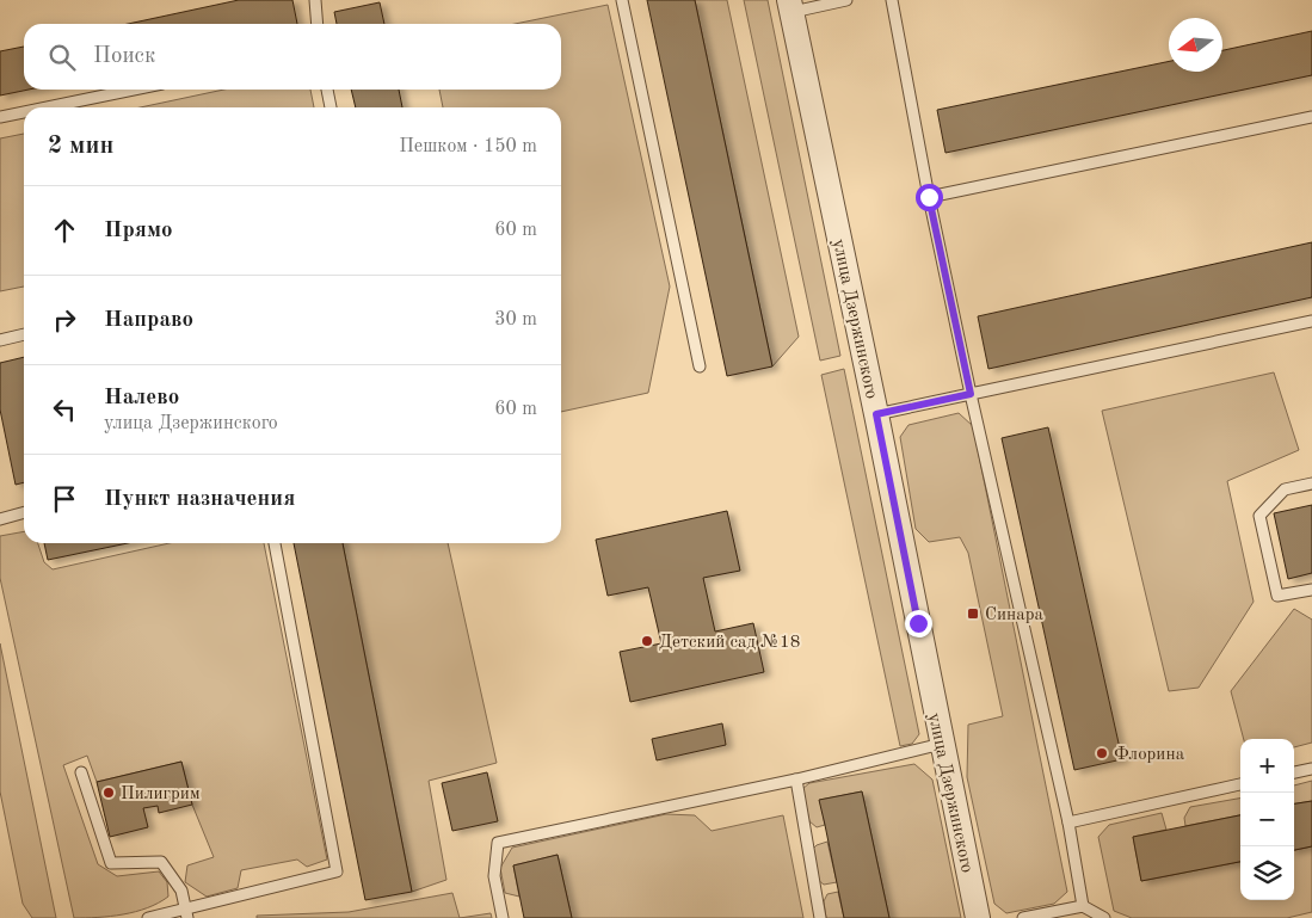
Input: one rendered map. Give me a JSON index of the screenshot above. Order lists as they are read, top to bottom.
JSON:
{
  "streets": {
    "street": ["улица Дзержинского"]
  },
  "places": {
    "transit": ["Синара"],
    "other": ["Детский сад №18", "Флорина", "Пилигрим"]
  },
  "north": "left",
  "page": {
    "search": "Поиск",
    "heading": ["2 мин", "Пешком · 150 m"],
    "list": [
      ["Прямо", "60 m"],
      ["Направо", "30 m"],
      ["Налево", "улица Дзержинского", "60 m"],
      "Пункт назначения"
    ],
    "map_buttons": ["+", "−"]
  }
}
